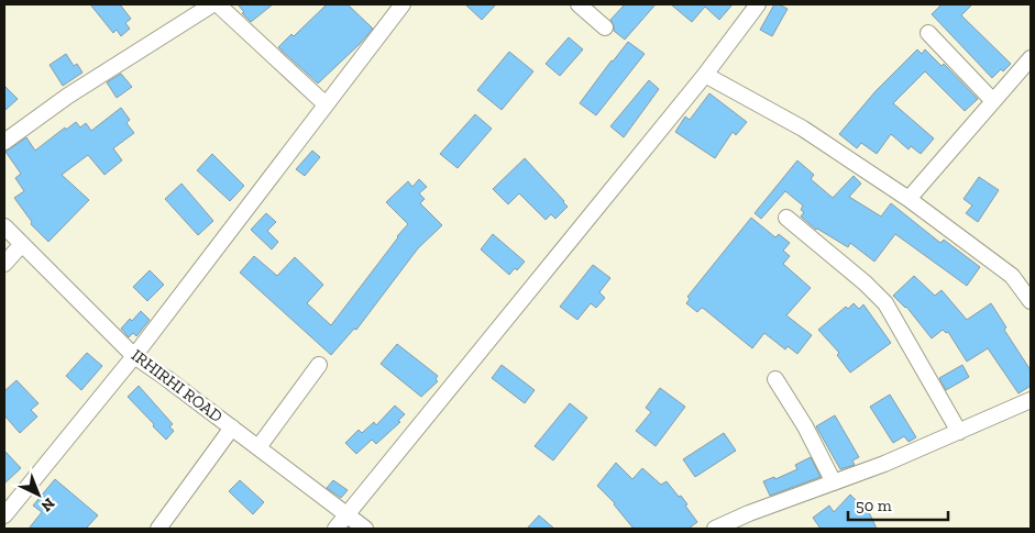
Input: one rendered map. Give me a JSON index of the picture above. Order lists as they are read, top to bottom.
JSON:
{
  "streets": {
    "street": ["IRHIRHI ROAD"]
  },
  "scale_bar": "50 m",
  "north": "bottom right"
}
